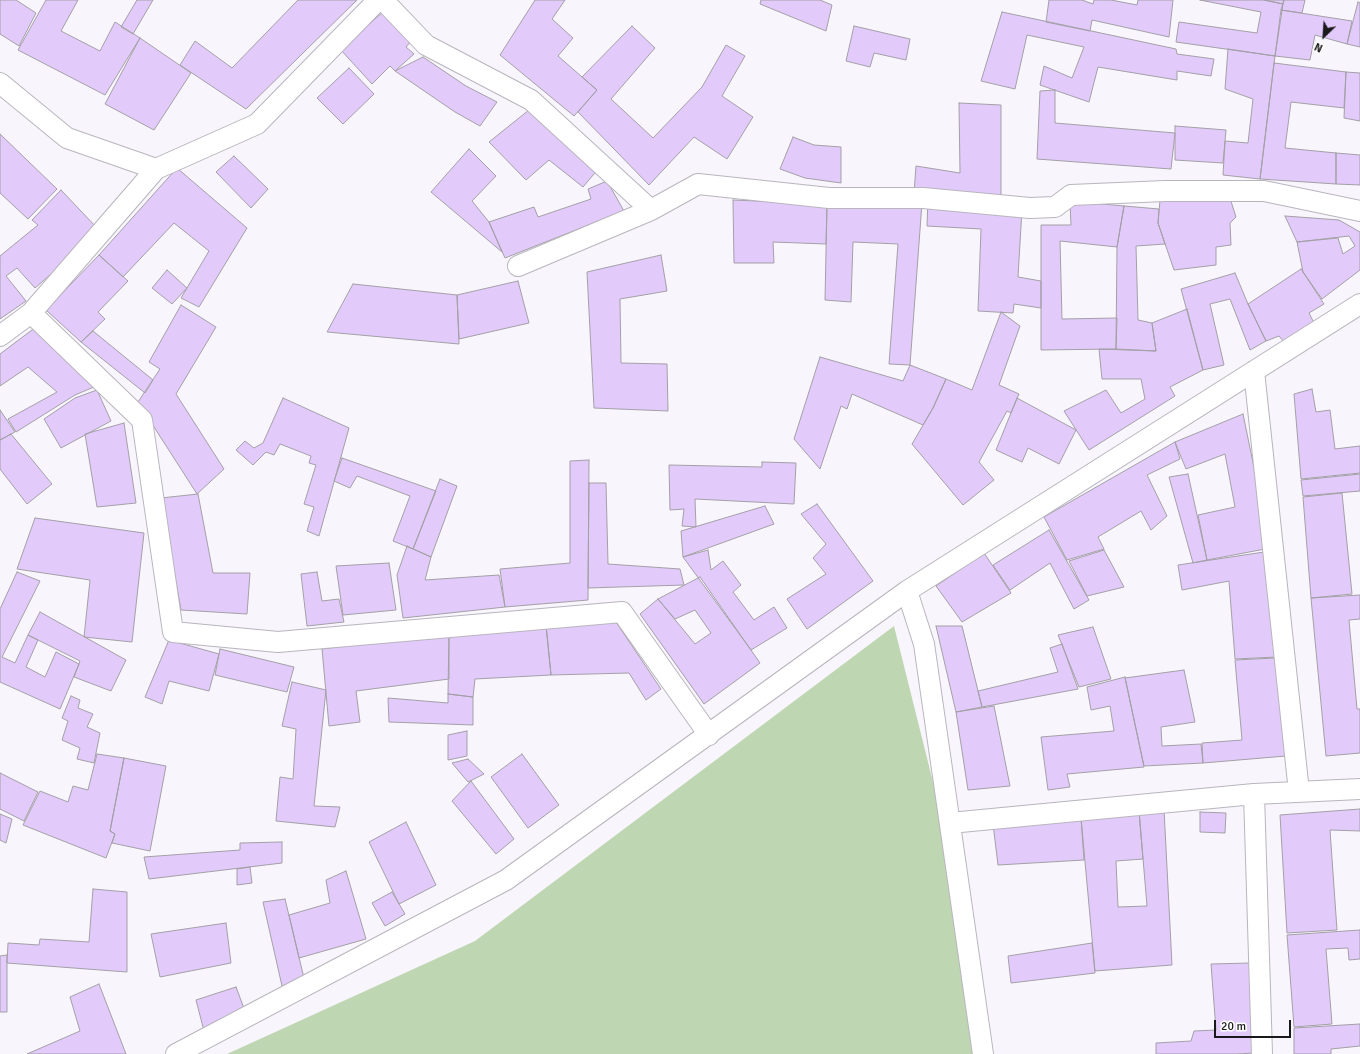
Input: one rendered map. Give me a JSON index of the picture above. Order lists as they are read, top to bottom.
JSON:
{
  "scale_bar": "20 m",
  "north": "bottom left"
}
